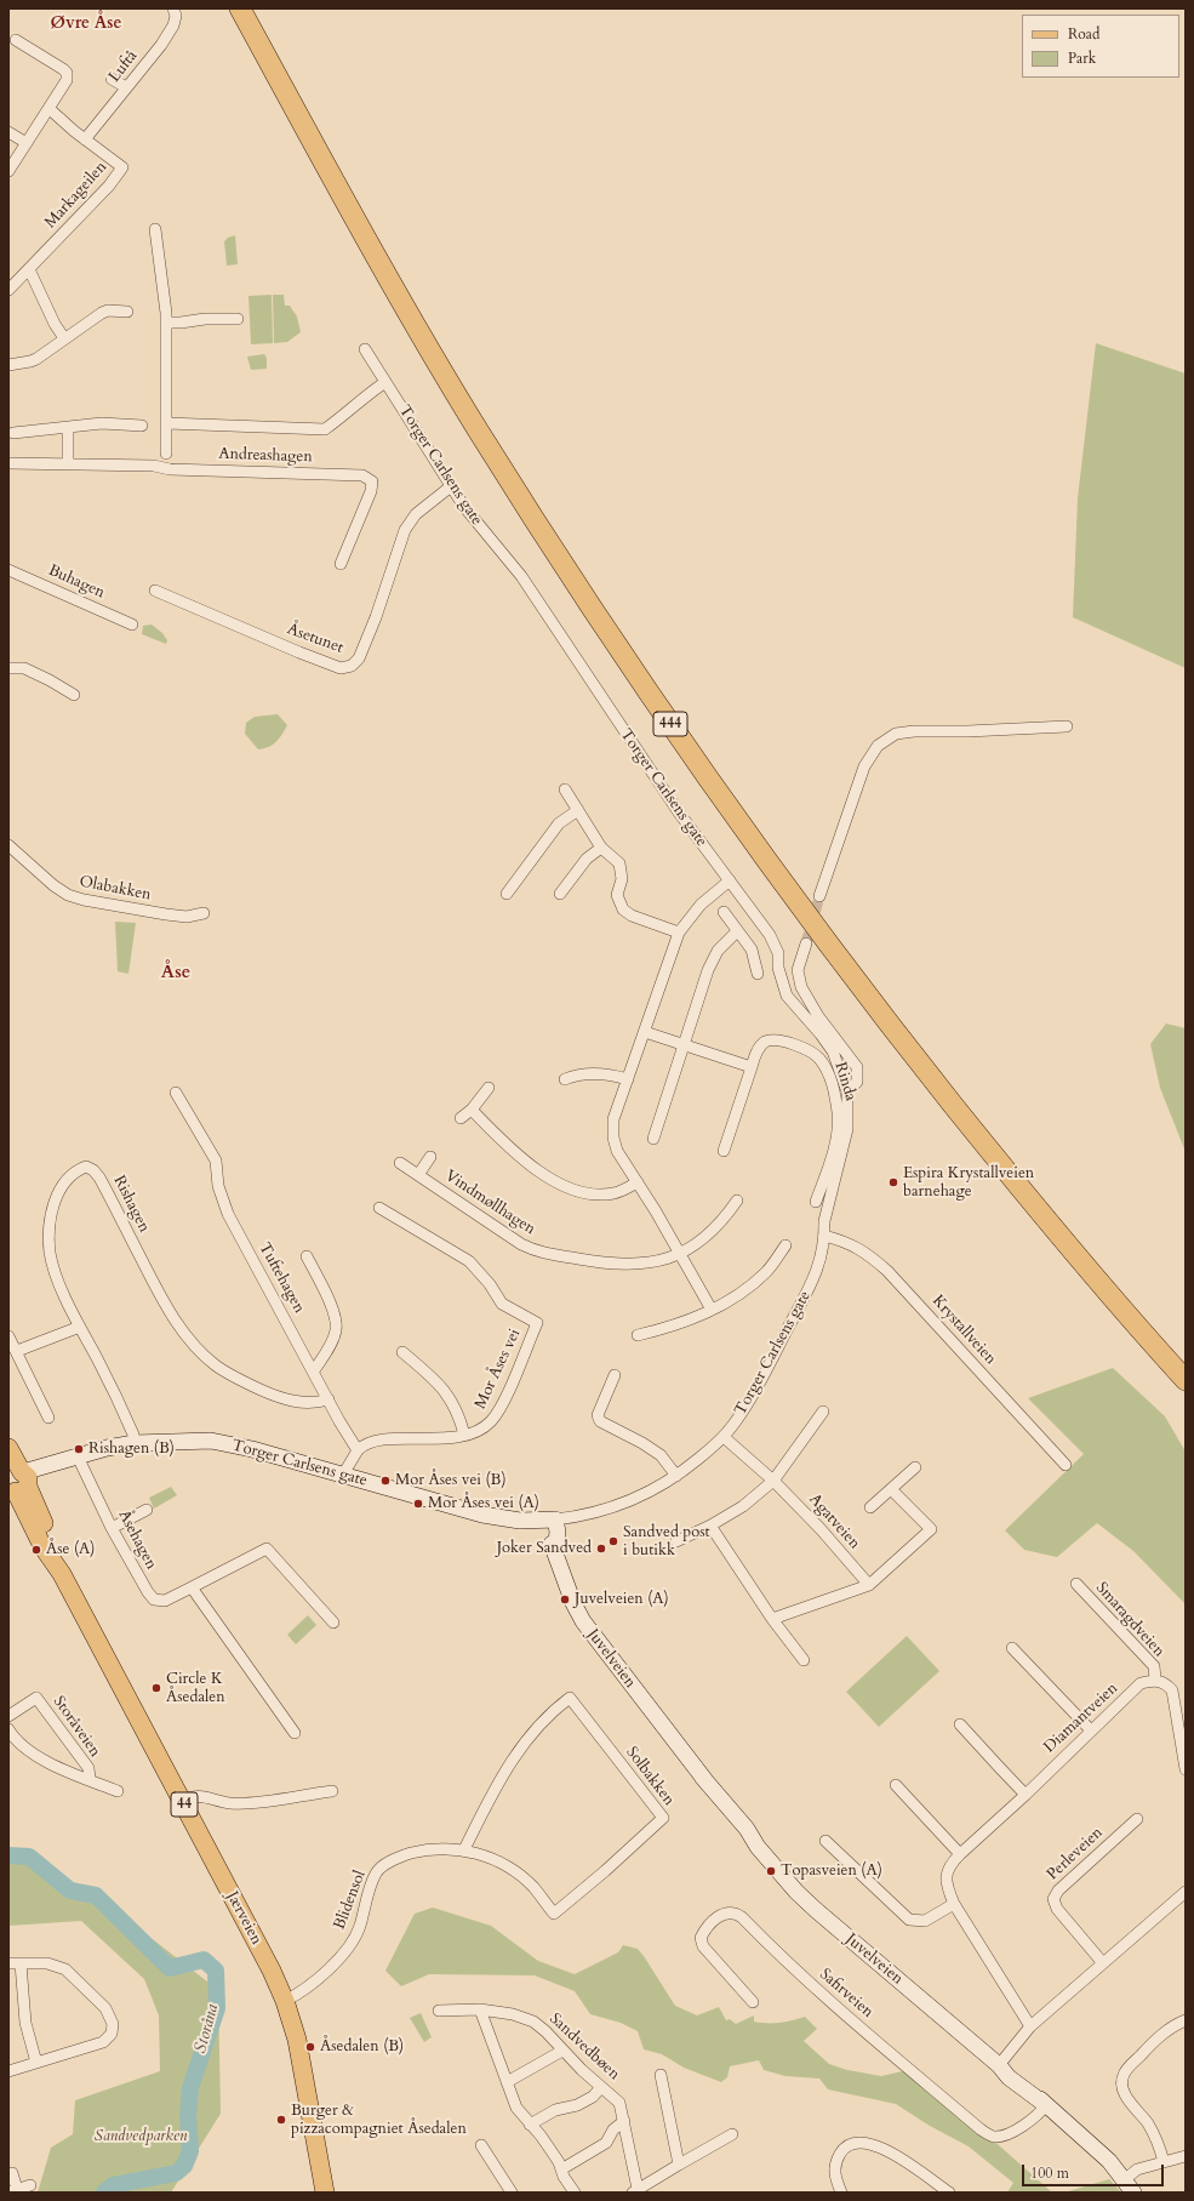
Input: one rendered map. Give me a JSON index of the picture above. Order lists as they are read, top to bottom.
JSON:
{
  "streets": {
    "highway": ["444"],
    "main road": ["44", "Jærveien"],
    "street": [
      "Luftå",
      "Markageilen",
      "Andreashagen",
      "Torger Carlsens gate",
      "Buhagen",
      "Åsetunet",
      "Olabakken",
      "Rinda",
      "Vindmøllhagen",
      "Rishagen",
      "Tuftehagen",
      "Krystallveien",
      "Mor Åses vei",
      "Agatveien",
      "Åsehagen",
      "Smaragdveien",
      "Juvelveien",
      "Diamantveien",
      "Storåveien",
      "Solbakken",
      "Perleveien",
      "Blidensol",
      "Safirveien",
      "Sandvedbøen"
    ]
  },
  "crossings": [
    ["Luftå", "Markageilen"],
    ["Torger Carlsens gate", "Åsetunet"],
    ["Torger Carlsens gate", "Rishagen"],
    ["Torger Carlsens gate", "Krystallveien"],
    ["Torger Carlsens gate", "Agatveien"],
    ["Torger Carlsens gate", "Åsehagen"],
    ["Torger Carlsens gate", "Juvelveien"],
    ["Torger Carlsens gate", "Jærveien"],
    ["Rishagen", "Tuftehagen"],
    ["Tuftehagen", "Mor Åses vei"],
    ["Smaragdveien", "Diamantveien"],
    ["Juvelveien", "Safirveien"],
    ["Solbakken", "Blidensol"],
    ["Blidensol", "Jærveien"]
  ],
  "districts": ["Øvre Åse", "Åse"],
  "water": ["Storåna"],
  "parks": ["Sandvedparken"],
  "places": [
    "Espira Krystallveien barnehage",
    "Rishagen (B)",
    "Mor Åses vei (B)",
    "Mor Åses vei (A)",
    "Sandved post i butikk",
    "Joker Sandved",
    "Åse (A)",
    "Juvelveien (A)",
    "Circle K Åsedalen",
    "Topasveien (A)",
    "Åsedalen (B)",
    "Burger & pizzacompagniet Åsedalen"
  ],
  "legend": ["Road", "Park"],
  "scale_bar": "100 m"
}
